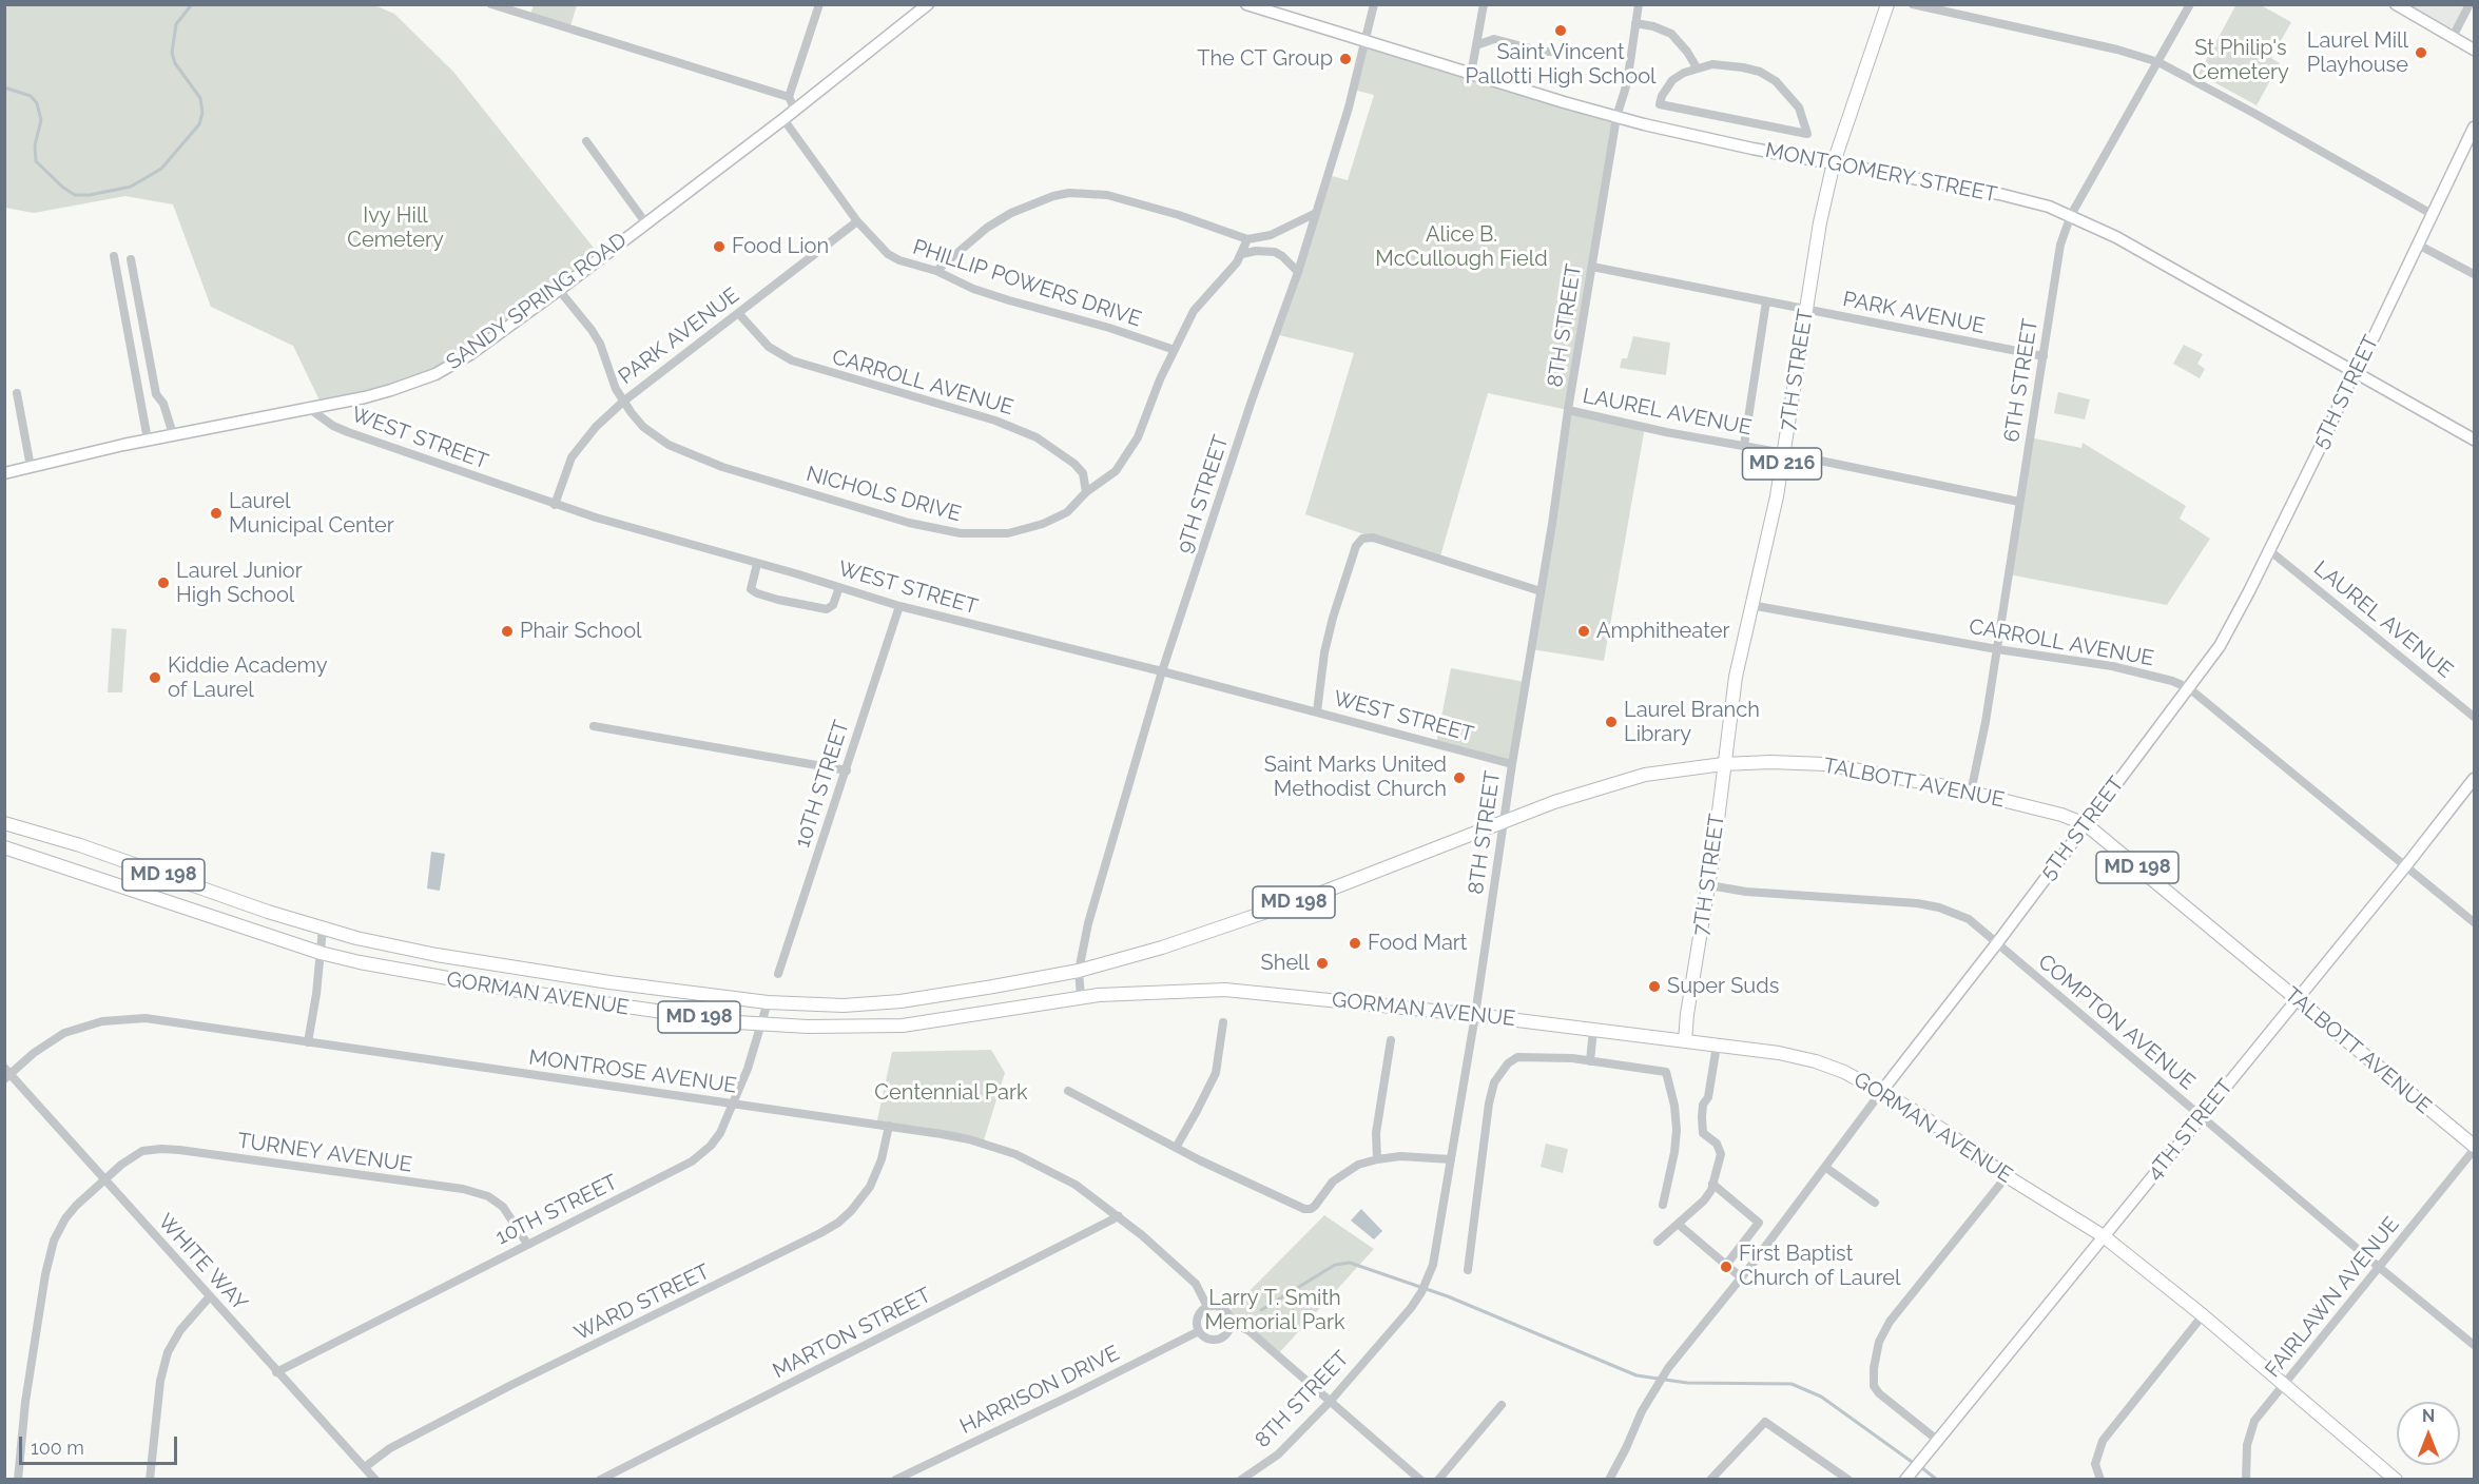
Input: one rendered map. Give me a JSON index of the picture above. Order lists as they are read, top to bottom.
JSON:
{
  "streets": {
    "main road": [
      "7TH STREET",
      "MD 216",
      "TALBOTT AVENUE",
      "MD 198",
      "GORMAN AVENUE"
    ],
    "street": [
      "MONTGOMERY STREET",
      "PHILLIP POWERS DRIVE",
      "SANDY SPRING ROAD",
      "PARK AVENUE",
      "8TH STREET",
      "6TH STREET",
      "CARROLL AVENUE",
      "5TH STREET",
      "LAUREL AVENUE",
      "WEST STREET",
      "NICHOLS DRIVE",
      "9TH STREET",
      "10TH STREET",
      "COMPTON AVENUE",
      "MONTROSE AVENUE",
      "4TH STREET",
      "TURNEY AVENUE",
      "WHITE WAY",
      "FAIRLAWN AVENUE",
      "WARD STREET",
      "MARTON STREET",
      "HARRISON DRIVE"
    ]
  },
  "crossings": [
    ["MONTGOMERY STREET", "8TH STREET"],
    ["MONTGOMERY STREET", "7TH STREET"],
    ["MONTGOMERY STREET", "6TH STREET"],
    ["MONTGOMERY STREET", "5TH STREET"],
    ["MONTGOMERY STREET", "9TH STREET"],
    ["PHILLIP POWERS DRIVE", "SANDY SPRING ROAD"],
    ["PHILLIP POWERS DRIVE", "PARK AVENUE"],
    ["PHILLIP POWERS DRIVE", "NICHOLS DRIVE"],
    ["SANDY SPRING ROAD", "WEST STREET"],
    ["SANDY SPRING ROAD", "NICHOLS DRIVE"],
    ["PARK AVENUE", "8TH STREET"],
    ["PARK AVENUE", "7TH STREET"],
    ["PARK AVENUE", "6TH STREET"],
    ["PARK AVENUE", "CARROLL AVENUE"],
    ["PARK AVENUE", "WEST STREET"],
    ["PARK AVENUE", "NICHOLS DRIVE"],
    ["8TH STREET", "LAUREL AVENUE"],
    ["8TH STREET", "WEST STREET"],
    ["8TH STREET", "TALBOTT AVENUE"],
    ["8TH STREET", "GORMAN AVENUE"],
    ["7TH STREET", "CARROLL AVENUE"],
    ["7TH STREET", "LAUREL AVENUE"],
    ["7TH STREET", "TALBOTT AVENUE"],
    ["7TH STREET", "GORMAN AVENUE"],
    ["7TH STREET", "COMPTON AVENUE"],
    ["6TH STREET", "CARROLL AVENUE"],
    ["6TH STREET", "LAUREL AVENUE"],
    ["6TH STREET", "TALBOTT AVENUE"],
    ["CARROLL AVENUE", "5TH STREET"],
    ["CARROLL AVENUE", "NICHOLS DRIVE"],
    ["CARROLL AVENUE", "4TH STREET"],
    ["5TH STREET", "LAUREL AVENUE"],
    ["5TH STREET", "TALBOTT AVENUE"],
    ["5TH STREET", "GORMAN AVENUE"],
    ["5TH STREET", "COMPTON AVENUE"],
    ["WEST STREET", "9TH STREET"],
    ["WEST STREET", "10TH STREET"],
    ["9TH STREET", "TALBOTT AVENUE"],
    ["9TH STREET", "GORMAN AVENUE"],
    ["TALBOTT AVENUE", "GORMAN AVENUE"],
    ["TALBOTT AVENUE", "4TH STREET"],
    ["TALBOTT AVENUE", "FAIRLAWN AVENUE"],
    ["10TH STREET", "GORMAN AVENUE"],
    ["10TH STREET", "MONTROSE AVENUE"],
    ["10TH STREET", "TURNEY AVENUE"],
    ["10TH STREET", "WHITE WAY"],
    ["MD 198", "GORMAN AVENUE"],
    ["GORMAN AVENUE", "4TH STREET"],
    ["GORMAN AVENUE", "FAIRLAWN AVENUE"],
    ["COMPTON AVENUE", "4TH STREET"],
    ["COMPTON AVENUE", "FAIRLAWN AVENUE"],
    ["MONTROSE AVENUE", "WHITE WAY"],
    ["MONTROSE AVENUE", "WARD STREET"],
    ["MONTROSE AVENUE", "MARTON STREET"],
    ["MONTROSE AVENUE", "HARRISON DRIVE"],
    ["TURNEY AVENUE", "WHITE WAY"],
    ["WHITE WAY", "WARD STREET"]
  ],
  "parks": [
    "St Philip's Cemetery",
    "Ivy Hill Cemetery",
    "Alice B. McCullough Field",
    "Centennial Park",
    "Larry T. Smith Memorial Park"
  ],
  "places": [
    "Saint Vincent Pallotti High School",
    "Laurel Mill Playhouse",
    "The CT Group",
    "Food Lion",
    "Laurel Municipal Center",
    "Laurel Junior High School",
    "Phair School",
    "Amphitheater",
    "Kiddie Academy of Laurel",
    "Laurel Branch Library",
    "Saint Marks United Methodist Church",
    "Food Mart",
    "Shell",
    "Super Suds",
    "First Baptist Church of Laurel"
  ],
  "scale_bar": "100 m",
  "north": "top"
}
